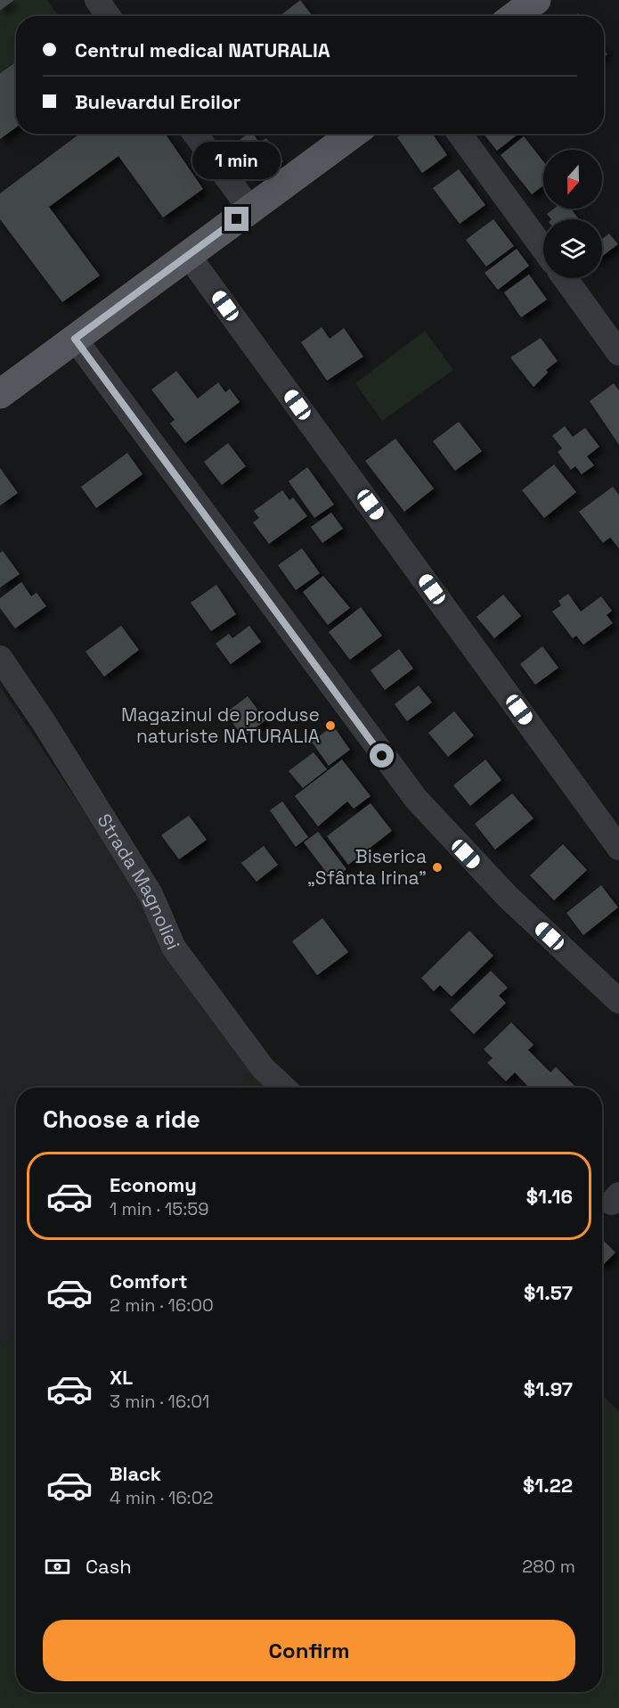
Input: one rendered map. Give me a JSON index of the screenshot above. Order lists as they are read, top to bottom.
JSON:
{
  "streets": {
    "street": ["Strada Magnoliei"]
  },
  "places": ["Magazinul de produse naturiste NATURALIA", "Biserica „Sfânta Irina”"],
  "north": "bottom",
  "page": {
    "banner": ["Centrul medical NATURALIA", "Bulevardul Eroilor"],
    "bubble": "1 min",
    "heading": "Choose a ride",
    "list": [
      {
        "name": "Economy",
        "note": "1 min · 15:59",
        "value": "$1.16"
      },
      {
        "name": "Comfort",
        "note": "2 min · 16:00",
        "value": "$1.57"
      },
      {
        "name": "XL",
        "note": "3 min · 16:01",
        "value": "$1.97"
      },
      {
        "name": "Black",
        "note": "4 min · 16:02",
        "value": "$1.22"
      }
    ],
    "pay": ["Cash", "280 m"],
    "buttons": "Confirm"
  }
}
